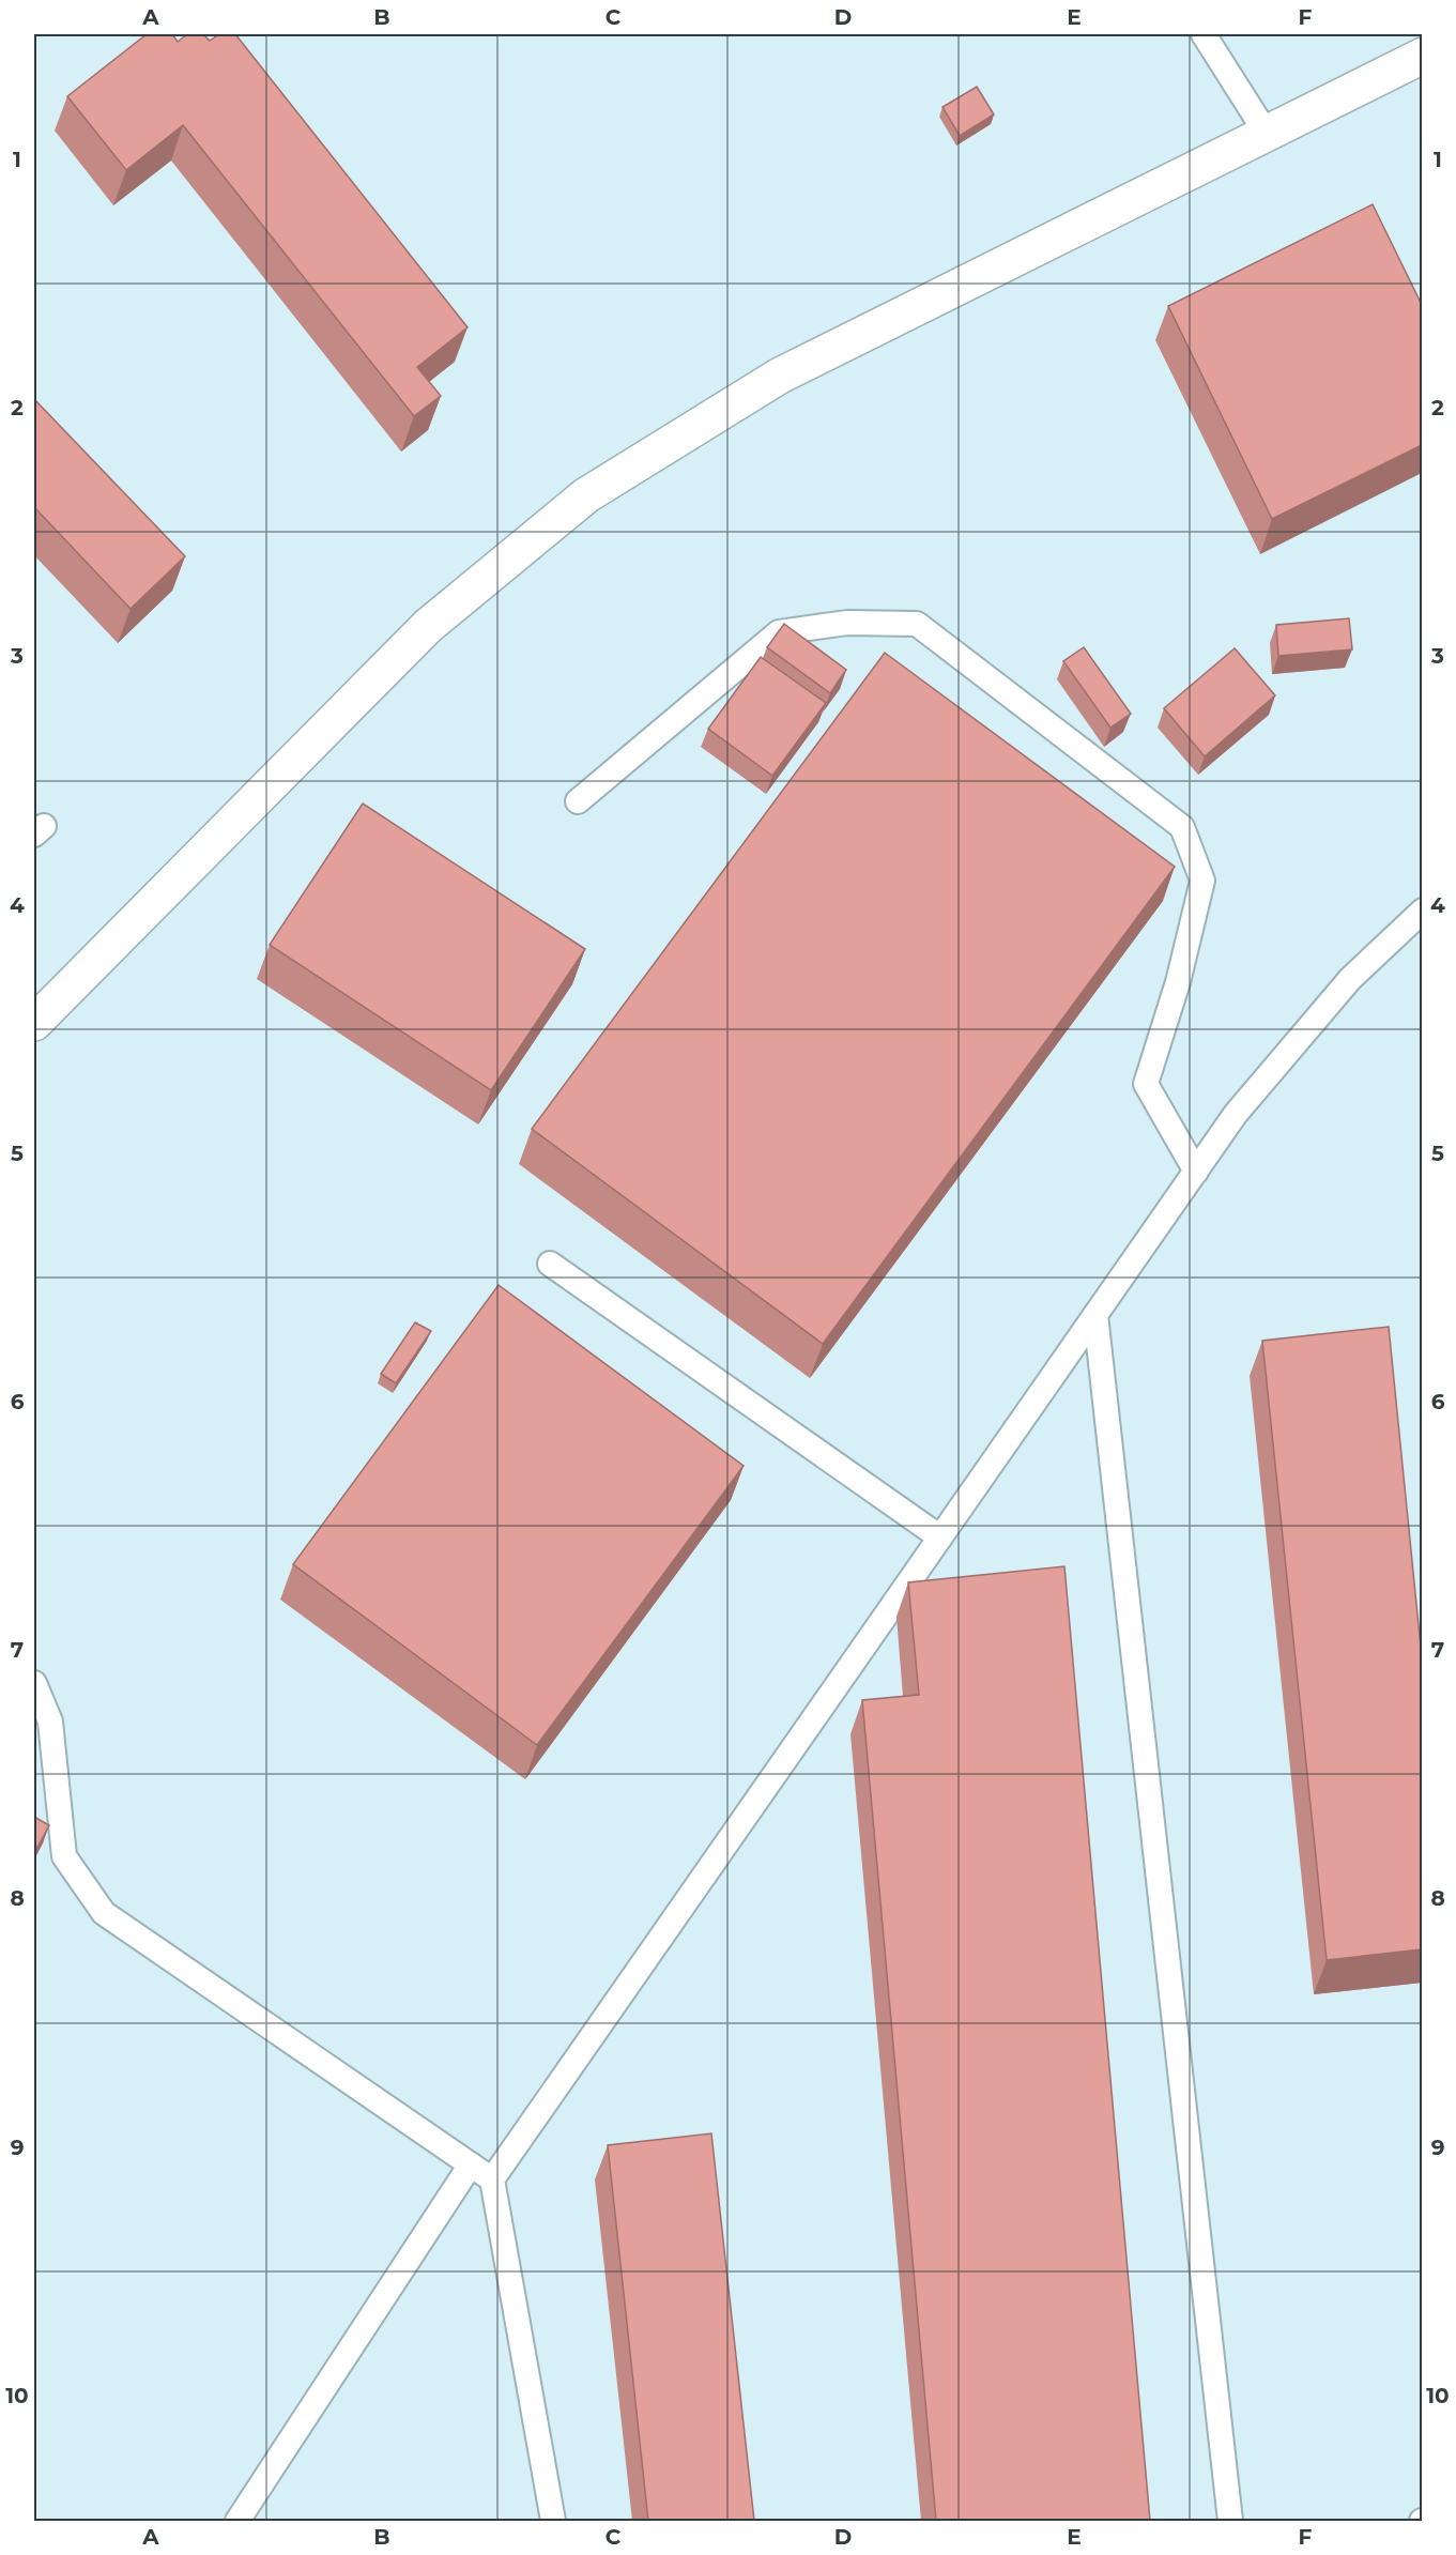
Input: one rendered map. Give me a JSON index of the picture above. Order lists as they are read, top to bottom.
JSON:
{
  "grid": {
    "columns": [
      "A",
      "B",
      "C",
      "D",
      "E",
      "F"
    ],
    "rows": [
      "1",
      "2",
      "3",
      "4",
      "5",
      "6",
      "7",
      "8",
      "9",
      "10"
    ]
  }
}
